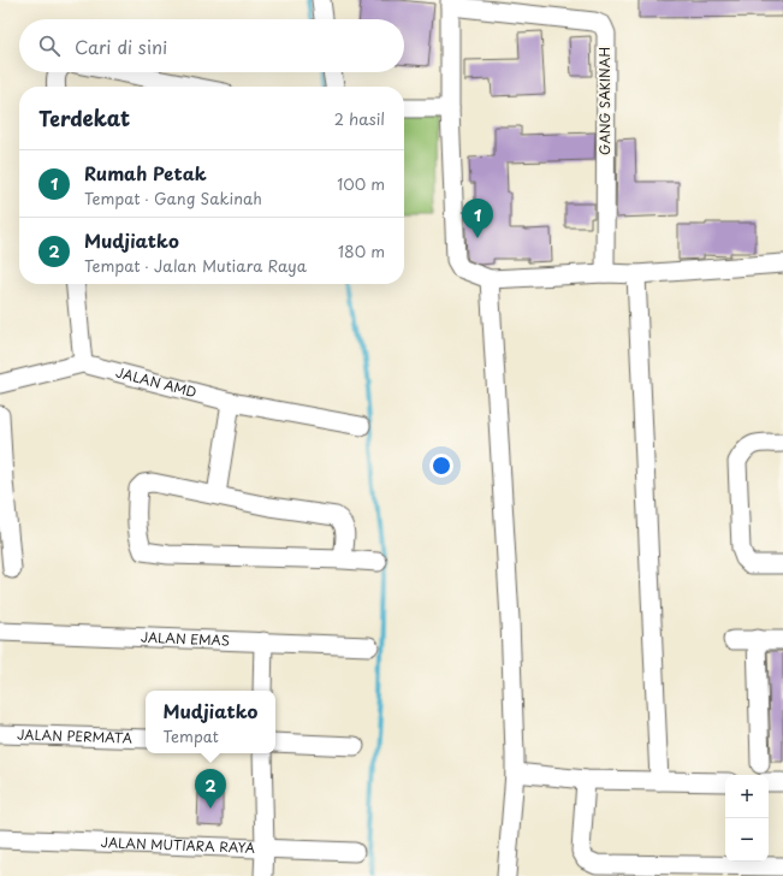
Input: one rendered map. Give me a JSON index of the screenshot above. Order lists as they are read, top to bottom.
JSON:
{
  "streets": {
    "street": [
      "GANG SAKINAH",
      "JALAN AMD",
      "JALAN EMAS",
      "JALAN PERMATA",
      "JALAN MUTIARA RAYA"
    ]
  },
  "page": {
    "search": "Cari di sini",
    "heading": ["Terdekat", "2 hasil"],
    "list": [
      {
        "mark": "1",
        "name": "Rumah Petak",
        "note": "Tempat · Gang Sakinah",
        "value": "100 m"
      },
      {
        "mark": "2",
        "name": "Mudjiatko",
        "note": "Tempat · Jalan Mutiara Raya",
        "value": "180 m"
      }
    ],
    "pins": ["1", "2"],
    "popup": ["Mudjiatko", "Tempat"],
    "map_buttons": ["+", "−"]
  }
}
